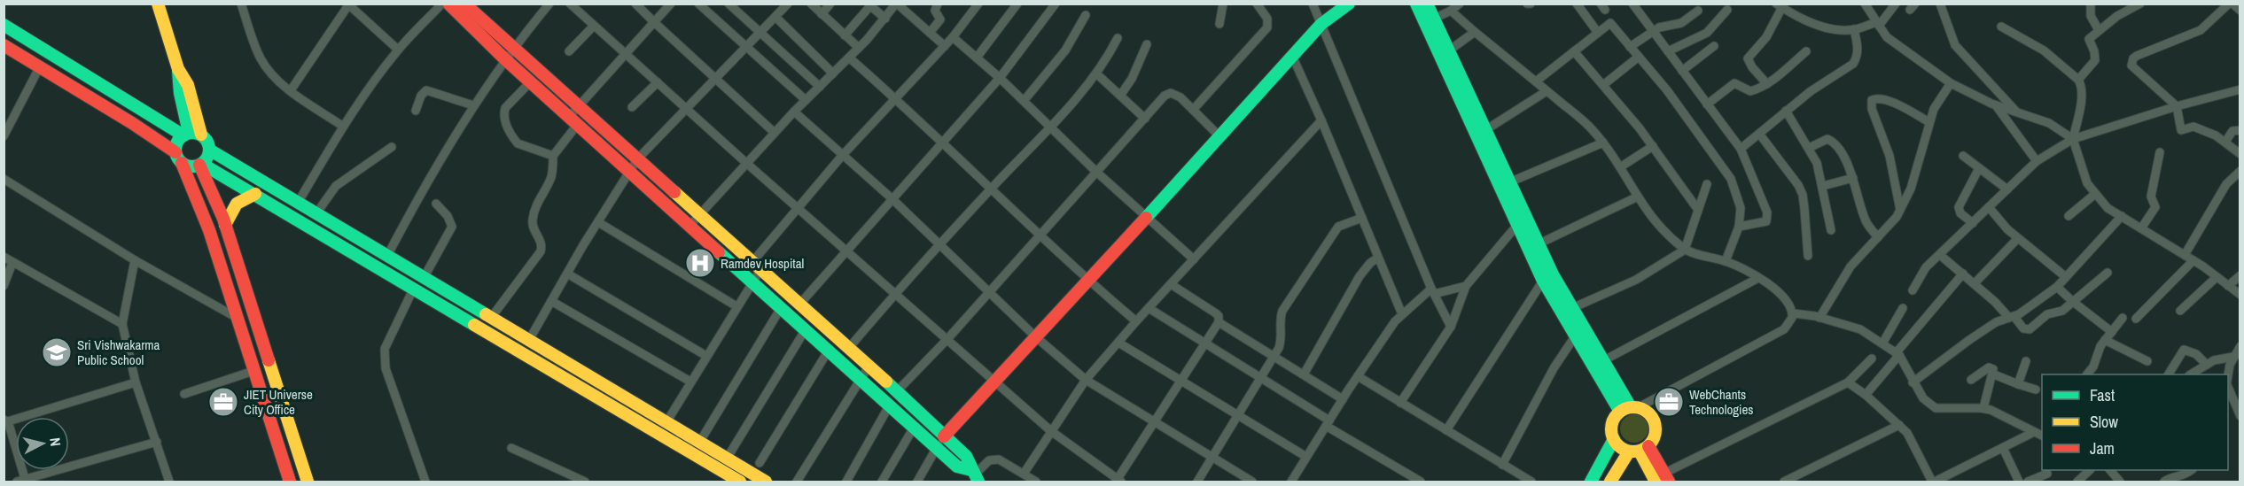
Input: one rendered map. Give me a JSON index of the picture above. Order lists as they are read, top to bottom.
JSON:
{
  "places": {
    "hospital": ["Ramdev Hospital"],
    "school or university": ["Sri Vishwakarma Public School"],
    "office": ["JIET Universe City Office", "WebChants Technologies"]
  },
  "legend": ["Fast", "Slow", "Jam"],
  "north": "right"
}
